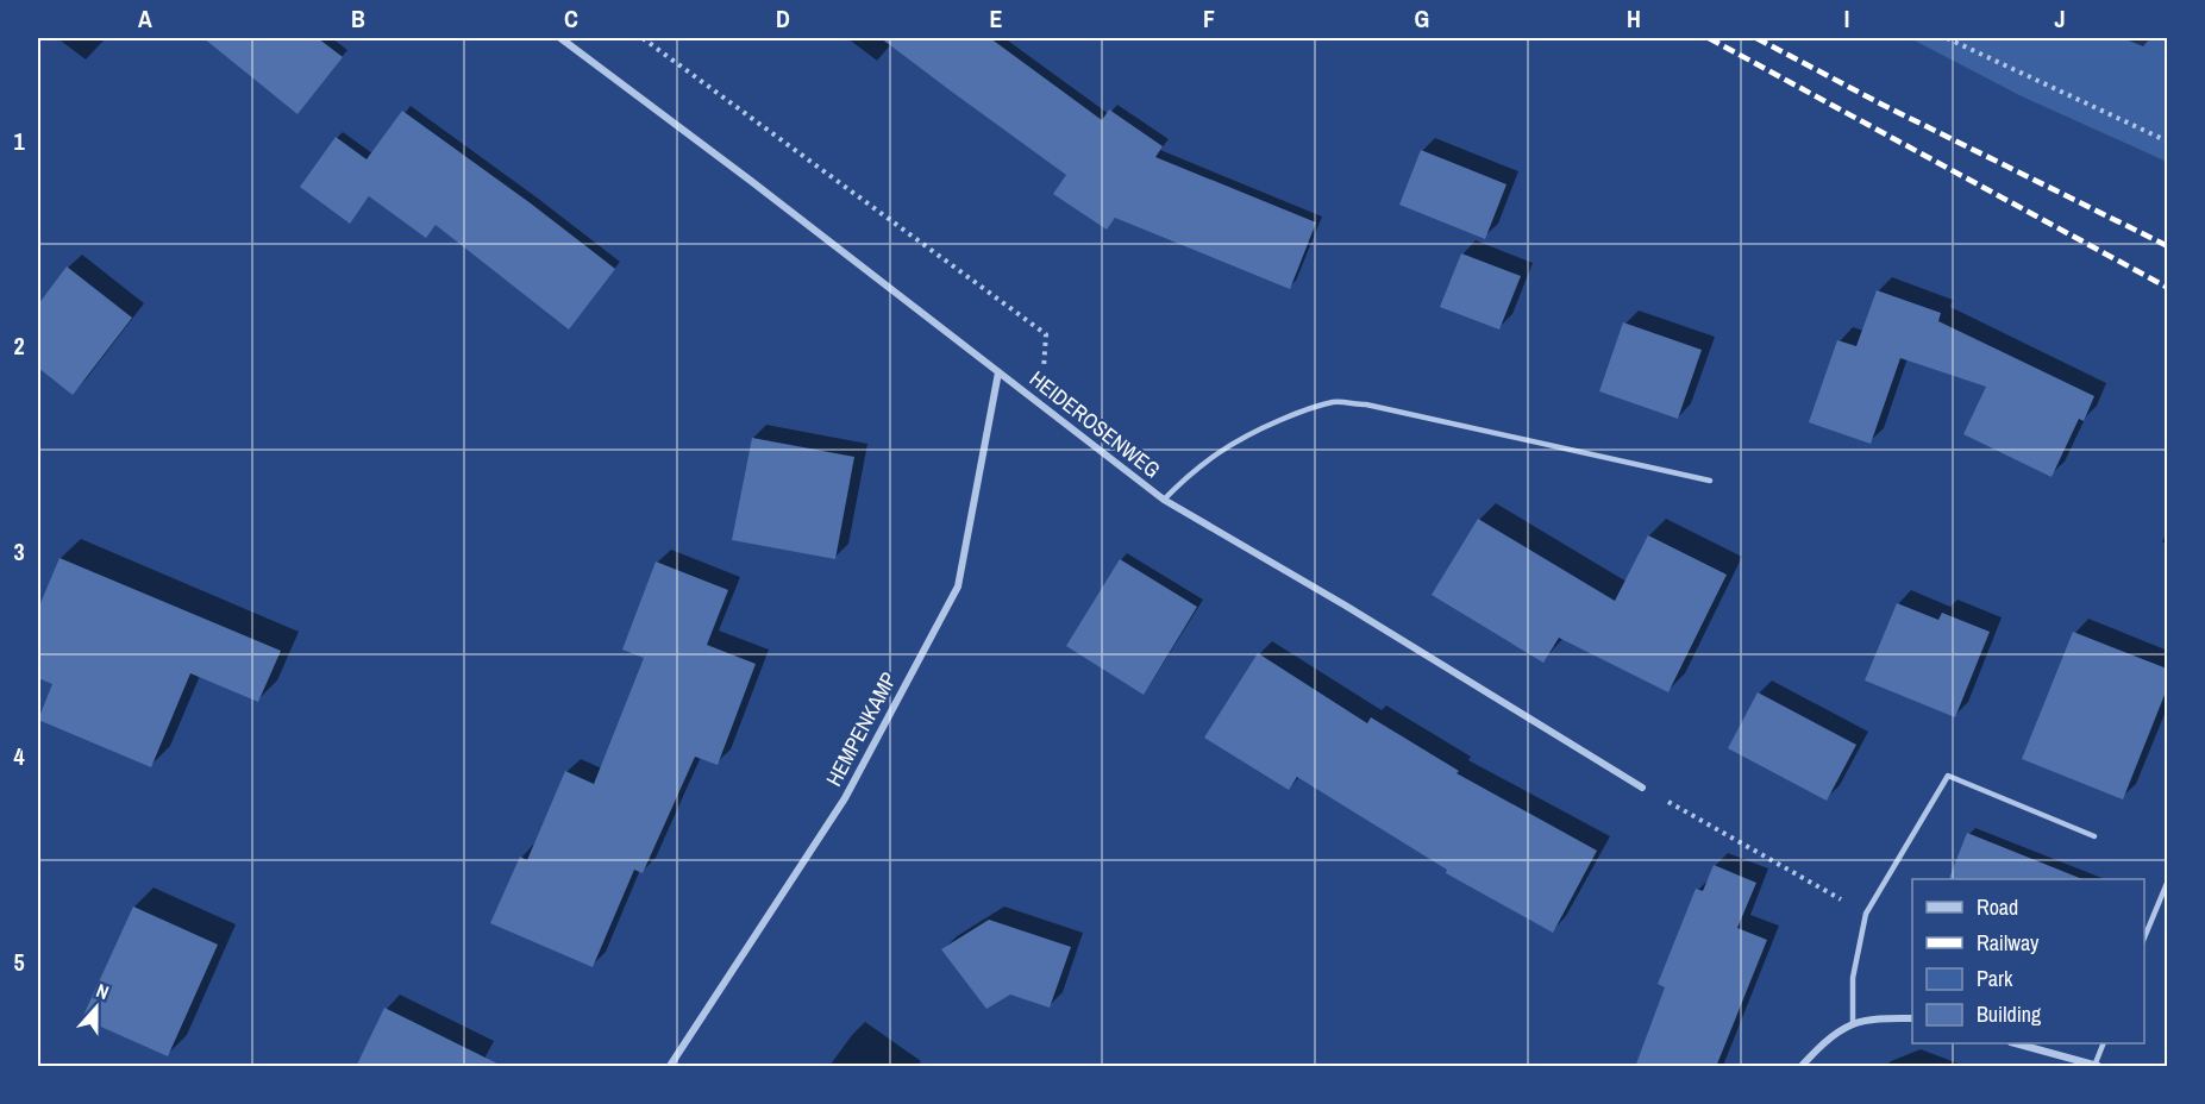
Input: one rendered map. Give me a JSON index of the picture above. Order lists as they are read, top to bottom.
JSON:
{
  "streets": {
    "street": ["HEIDEROSENWEG", "HEMPENKAMP"]
  },
  "crossings": [
    ["HEIDEROSENWEG", "HEMPENKAMP"]
  ],
  "legend": [
    "Road",
    "Railway",
    "Park",
    "Building"
  ],
  "north": "top",
  "grid": {
    "columns": [
      "A",
      "B",
      "C",
      "D",
      "E",
      "F",
      "G",
      "H",
      "I",
      "J"
    ],
    "rows": [
      "1",
      "2",
      "3",
      "4",
      "5"
    ]
  }
}
